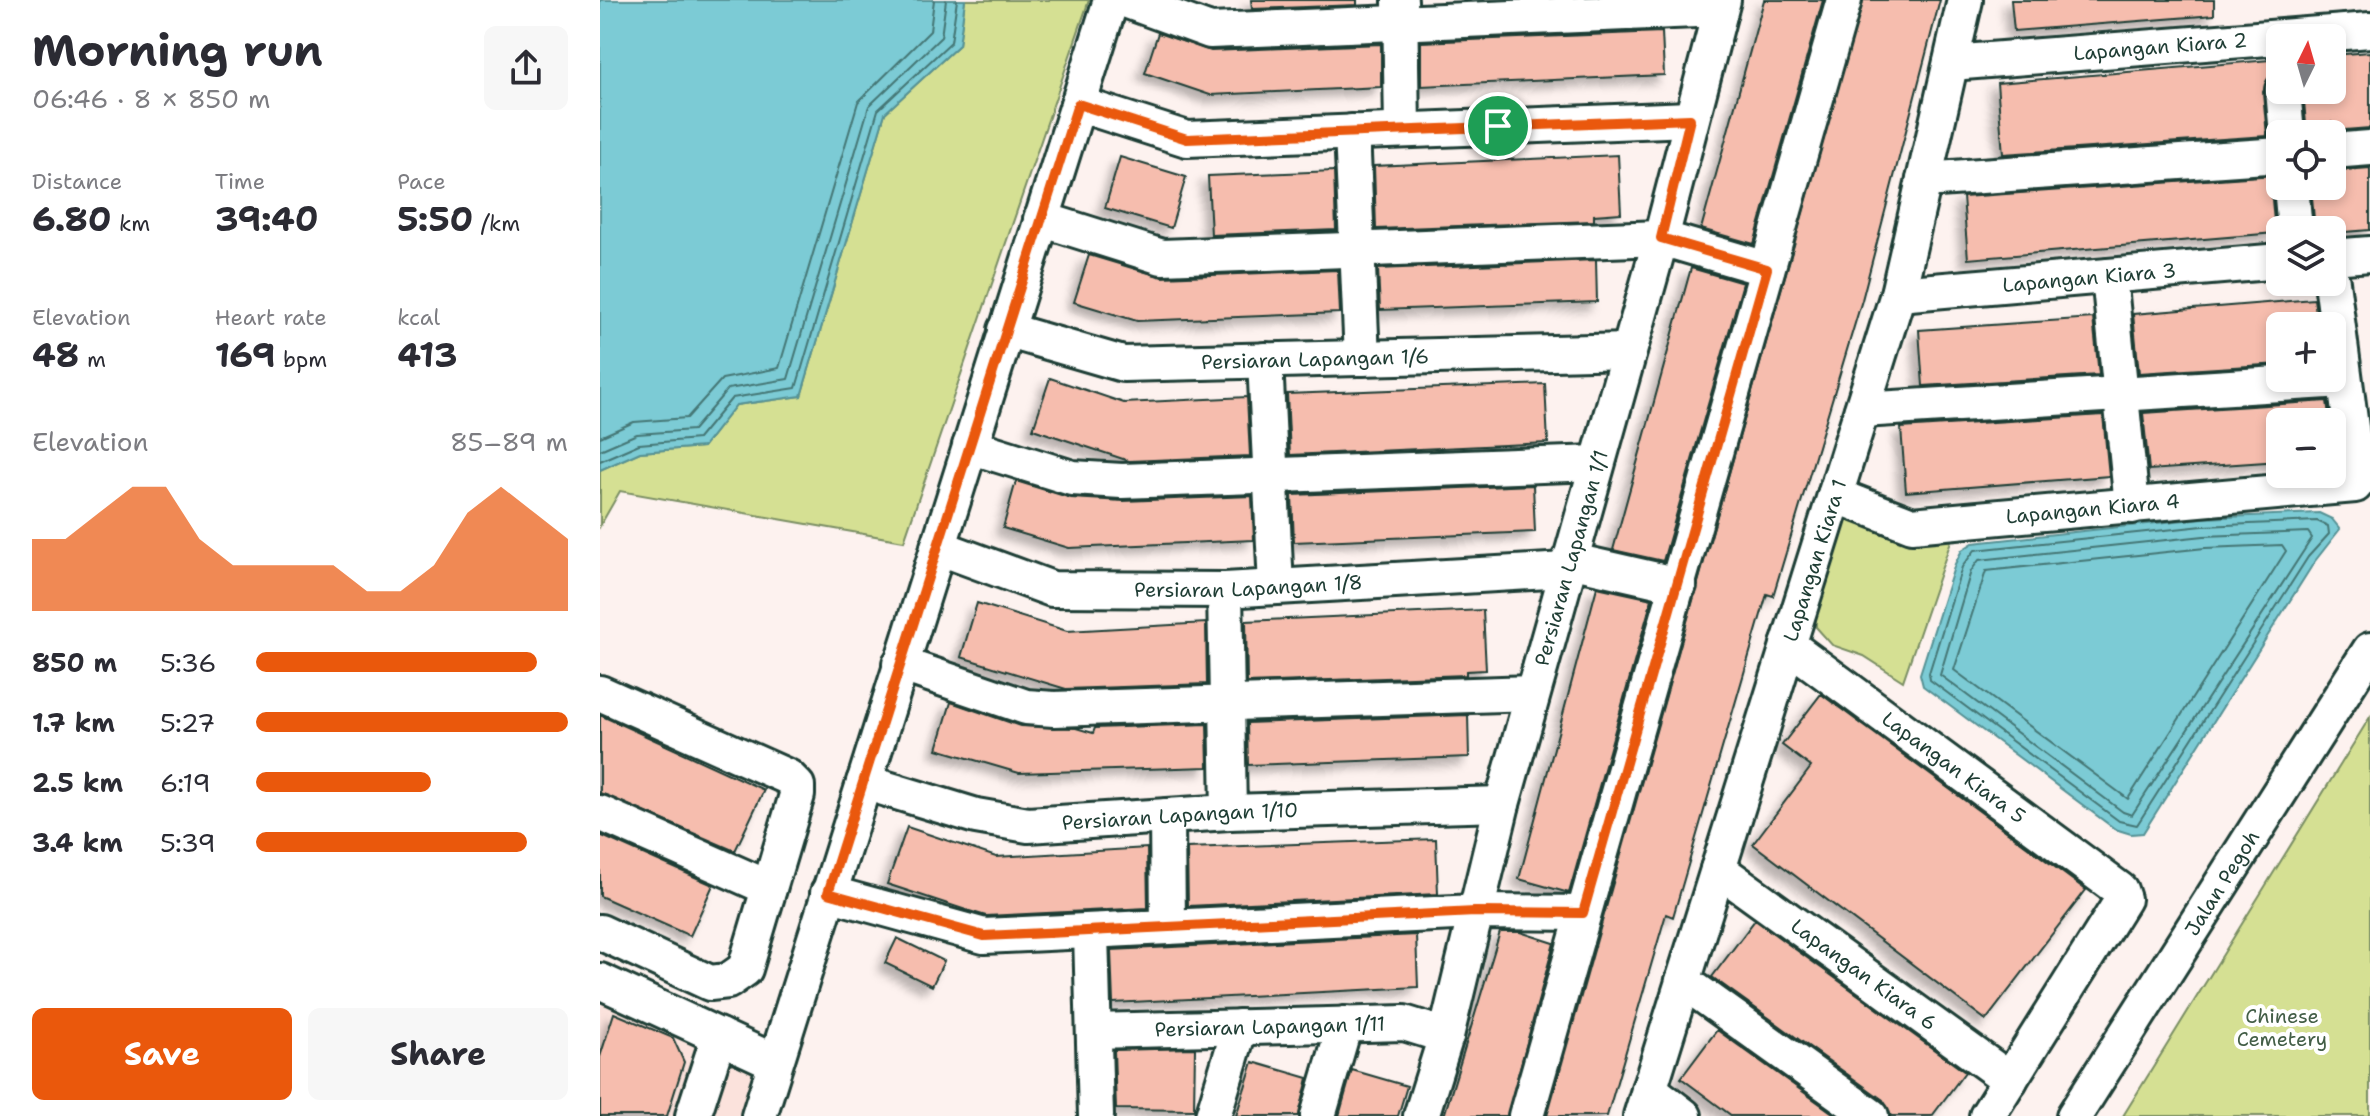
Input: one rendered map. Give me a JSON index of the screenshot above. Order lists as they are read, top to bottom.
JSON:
{
  "streets": {
    "street": [
      "Lapangan Kiara 2",
      "Lapangan Kiara 3",
      "Persiaran Lapangan 1/6",
      "Lapangan Kiara 4",
      "Persiaran Lapangan 1/1",
      "Lapangan Kiara 1",
      "Persiaran Lapangan 1/8",
      "Lapangan Kiara 5",
      "Persiaran Lapangan 1/10",
      "Jalan Pegoh",
      "Lapangan Kiara 6",
      "Persiaran Lapangan 1/11"
    ]
  },
  "crossings": [
    ["Lapangan Kiara 2", "Lapangan Kiara 1"],
    ["Lapangan Kiara 3", "Lapangan Kiara 1"],
    ["Persiaran Lapangan 1/6", "Persiaran Lapangan 1/1"],
    ["Lapangan Kiara 4", "Lapangan Kiara 1"],
    ["Persiaran Lapangan 1/1", "Persiaran Lapangan 1/8"],
    ["Persiaran Lapangan 1/1", "Persiaran Lapangan 1/10"],
    ["Persiaran Lapangan 1/1", "Persiaran Lapangan 1/11"],
    ["Lapangan Kiara 1", "Lapangan Kiara 5"],
    ["Lapangan Kiara 1", "Lapangan Kiara 6"],
    ["Lapangan Kiara 5", "Lapangan Kiara 6"]
  ],
  "parks": ["Chinese Cemetery"],
  "north": "top",
  "page": {
    "heading": ["Morning run", "06:46 · 8 × 850 m"],
    "map_buttons": ["+", "−"],
    "stats": [
      ["Distance", "6.80 km"],
      ["Time", "39:40"],
      ["Pace", "5:50 /km"],
      ["Elevation", "48 m"],
      ["Heart rate", "169 bpm"],
      ["kcal", "413"]
    ],
    "chart": ["Elevation", "85–89 m"],
    "list": [
      {
        "name": "850 m",
        "note": "5:36"
      },
      {
        "name": "1.7 km",
        "note": "5:27"
      },
      {
        "name": "2.5 km",
        "note": "6:19"
      },
      {
        "name": "3.4 km",
        "note": "5:39"
      }
    ],
    "buttons": ["Save", "Share"]
  }
}
